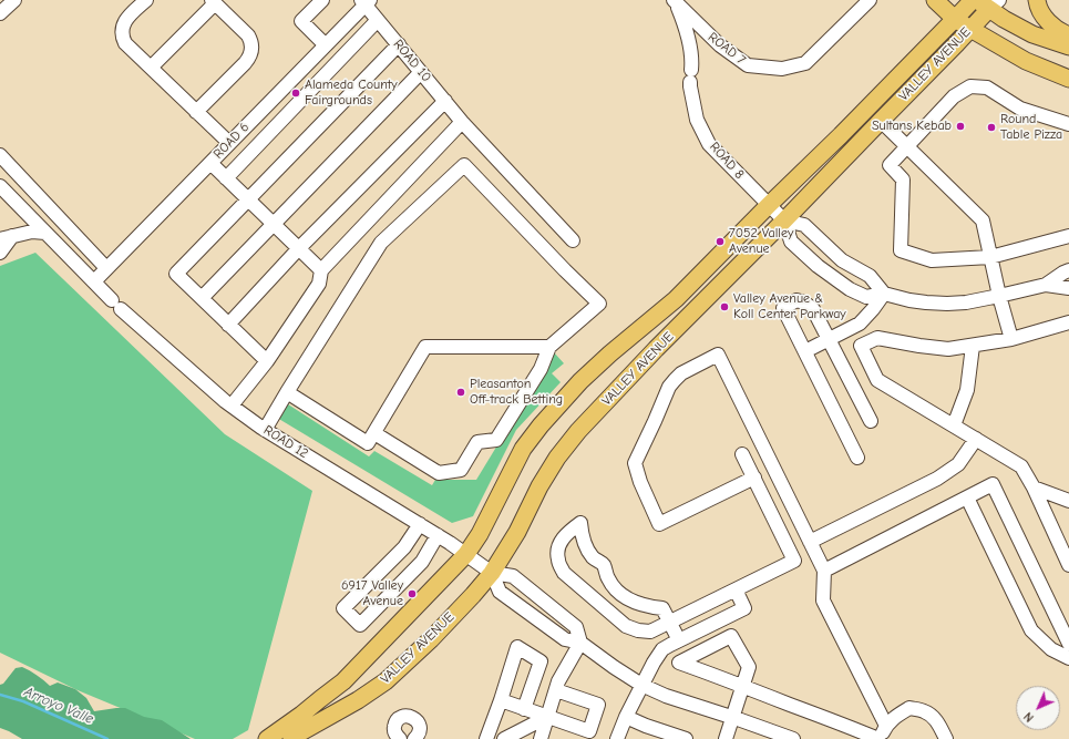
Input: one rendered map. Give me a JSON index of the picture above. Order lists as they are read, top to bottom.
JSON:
{
  "streets": {
    "main road": ["VALLEY AVENUE"],
    "street": [
      "ROAD 7",
      "ROAD 10",
      "ROAD 6",
      "ROAD 8",
      "ROAD 12"
    ]
  },
  "crossings": [
    ["ROAD 7", "ROAD 8"],
    ["ROAD 10", "ROAD 6"],
    ["VALLEY AVENUE", "ROAD 8"],
    ["VALLEY AVENUE", "ROAD 12"],
    ["ROAD 6", "ROAD 12"]
  ],
  "water": ["Arroyo Valle"],
  "places": [
    "Alameda County Fairgrounds",
    "Sultans Kebab",
    "Round Table Pizza",
    "7052 Valley Avenue",
    "Valley Avenue & Koll Center Parkway",
    "Pleasanton Off-track Betting",
    "6917 Valley Avenue"
  ],
  "north": "bottom left"
}
